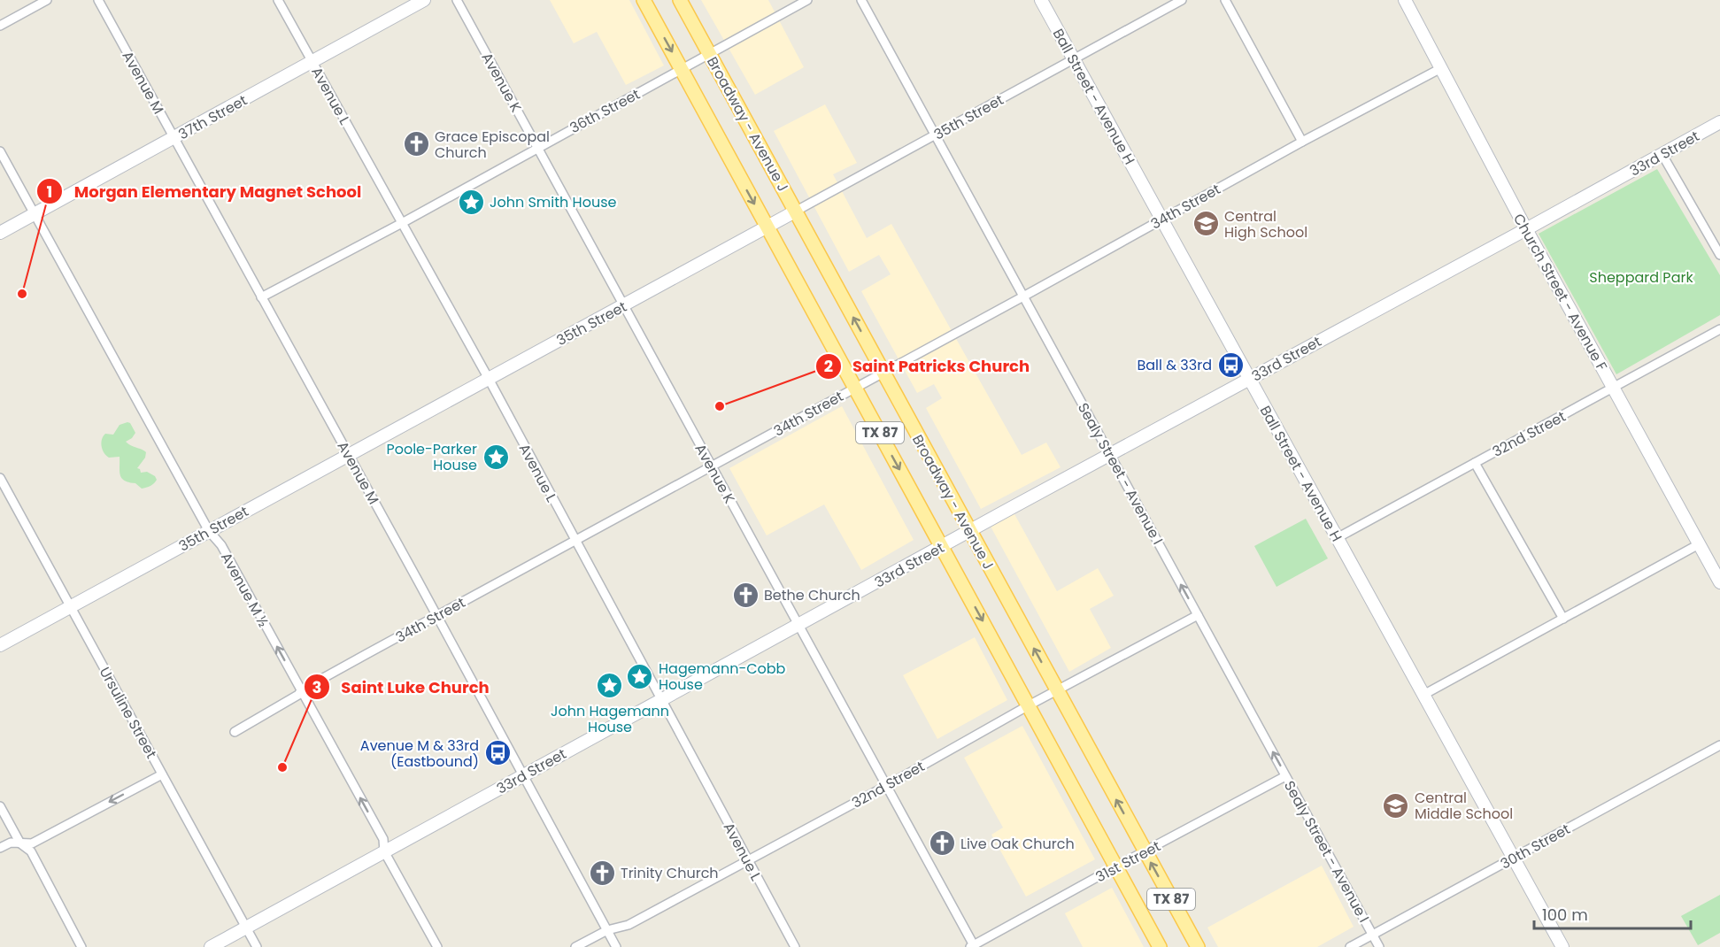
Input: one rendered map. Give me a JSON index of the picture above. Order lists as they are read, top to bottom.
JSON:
{
  "streets": {
    "main road": ["Broadway - Avenue J", "TX 87"],
    "street": [
      "Avenue M",
      "Avenue K",
      "Avenue L",
      "Ball Street - Avenue H",
      "36th Street",
      "37th Street",
      "35th Street",
      "33rd Street",
      "34th Street",
      "Church Street - Avenue F",
      "32nd Street",
      "Sealy Street - Avenue I",
      "Avenue M ½",
      "Ursuline Street",
      "30th Street",
      "31st Street"
    ]
  },
  "crossings": [
    ["Avenue M", "36th Street"],
    ["Avenue M", "37th Street"],
    ["Avenue M", "35th Street"],
    ["Avenue M", "33rd Street"],
    ["Avenue M", "34th Street"],
    ["Avenue M", "32nd Street"],
    ["Avenue K", "36th Street"],
    ["Avenue K", "35th Street"],
    ["Avenue K", "33rd Street"],
    ["Avenue K", "34th Street"],
    ["Avenue K", "32nd Street"],
    ["Avenue K", "31st Street"],
    ["Avenue L", "36th Street"],
    ["Avenue L", "37th Street"],
    ["Avenue L", "35th Street"],
    ["Avenue L", "33rd Street"],
    ["Avenue L", "34th Street"],
    ["Avenue L", "32nd Street"],
    ["Ball Street - Avenue H", "35th Street"],
    ["Ball Street - Avenue H", "33rd Street"],
    ["Ball Street - Avenue H", "34th Street"],
    ["Ball Street - Avenue H", "32nd Street"],
    ["Ball Street - Avenue H", "30th Street"],
    ["36th Street", "Broadway - Avenue J"],
    ["36th Street", "TX 87"],
    ["37th Street", "Avenue M ½"],
    ["35th Street", "Broadway - Avenue J"],
    ["35th Street", "TX 87"],
    ["35th Street", "Sealy Street - Avenue I"],
    ["35th Street", "Avenue M ½"],
    ["35th Street", "Ursuline Street"],
    ["Broadway - Avenue J", "33rd Street"],
    ["Broadway - Avenue J", "34th Street"],
    ["Broadway - Avenue J", "32nd Street"],
    ["Broadway - Avenue J", "31st Street"],
    ["33rd Street", "Church Street - Avenue F"],
    ["33rd Street", "TX 87"],
    ["33rd Street", "Sealy Street - Avenue I"],
    ["33rd Street", "Avenue M ½"],
    ["33rd Street", "Ursuline Street"],
    ["34th Street", "Church Street - Avenue F"],
    ["34th Street", "TX 87"],
    ["34th Street", "Sealy Street - Avenue I"],
    ["34th Street", "Avenue M ½"],
    ["Church Street - Avenue F", "32nd Street"],
    ["TX 87", "32nd Street"],
    ["TX 87", "31st Street"],
    ["32nd Street", "Sealy Street - Avenue I"],
    ["Sealy Street - Avenue I", "30th Street"],
    ["Sealy Street - Avenue I", "31st Street"]
  ],
  "one_way": ["Avenue M ½"],
  "parks": ["Sheppard Park"],
  "places": {
    "church": [
      "Grace Episcopal Church",
      "Bethe Church",
      "Live Oak Church",
      "Trinity Church"
    ],
    "place": [
      "John Smith House",
      "Poole-Parker House",
      "Hagemann-Cobb House",
      "John Hagemann House"
    ],
    "school or university": ["Central High School", "Central Middle School"],
    "other": ["Morgan Elementary Magnet School", "Saint Patricks Church", "Saint Luke Church"],
    "bus stop": ["Ball & 33rd", "Avenue M & 33rd (Eastbound)"]
  },
  "scale_bar": "100 m"
}
